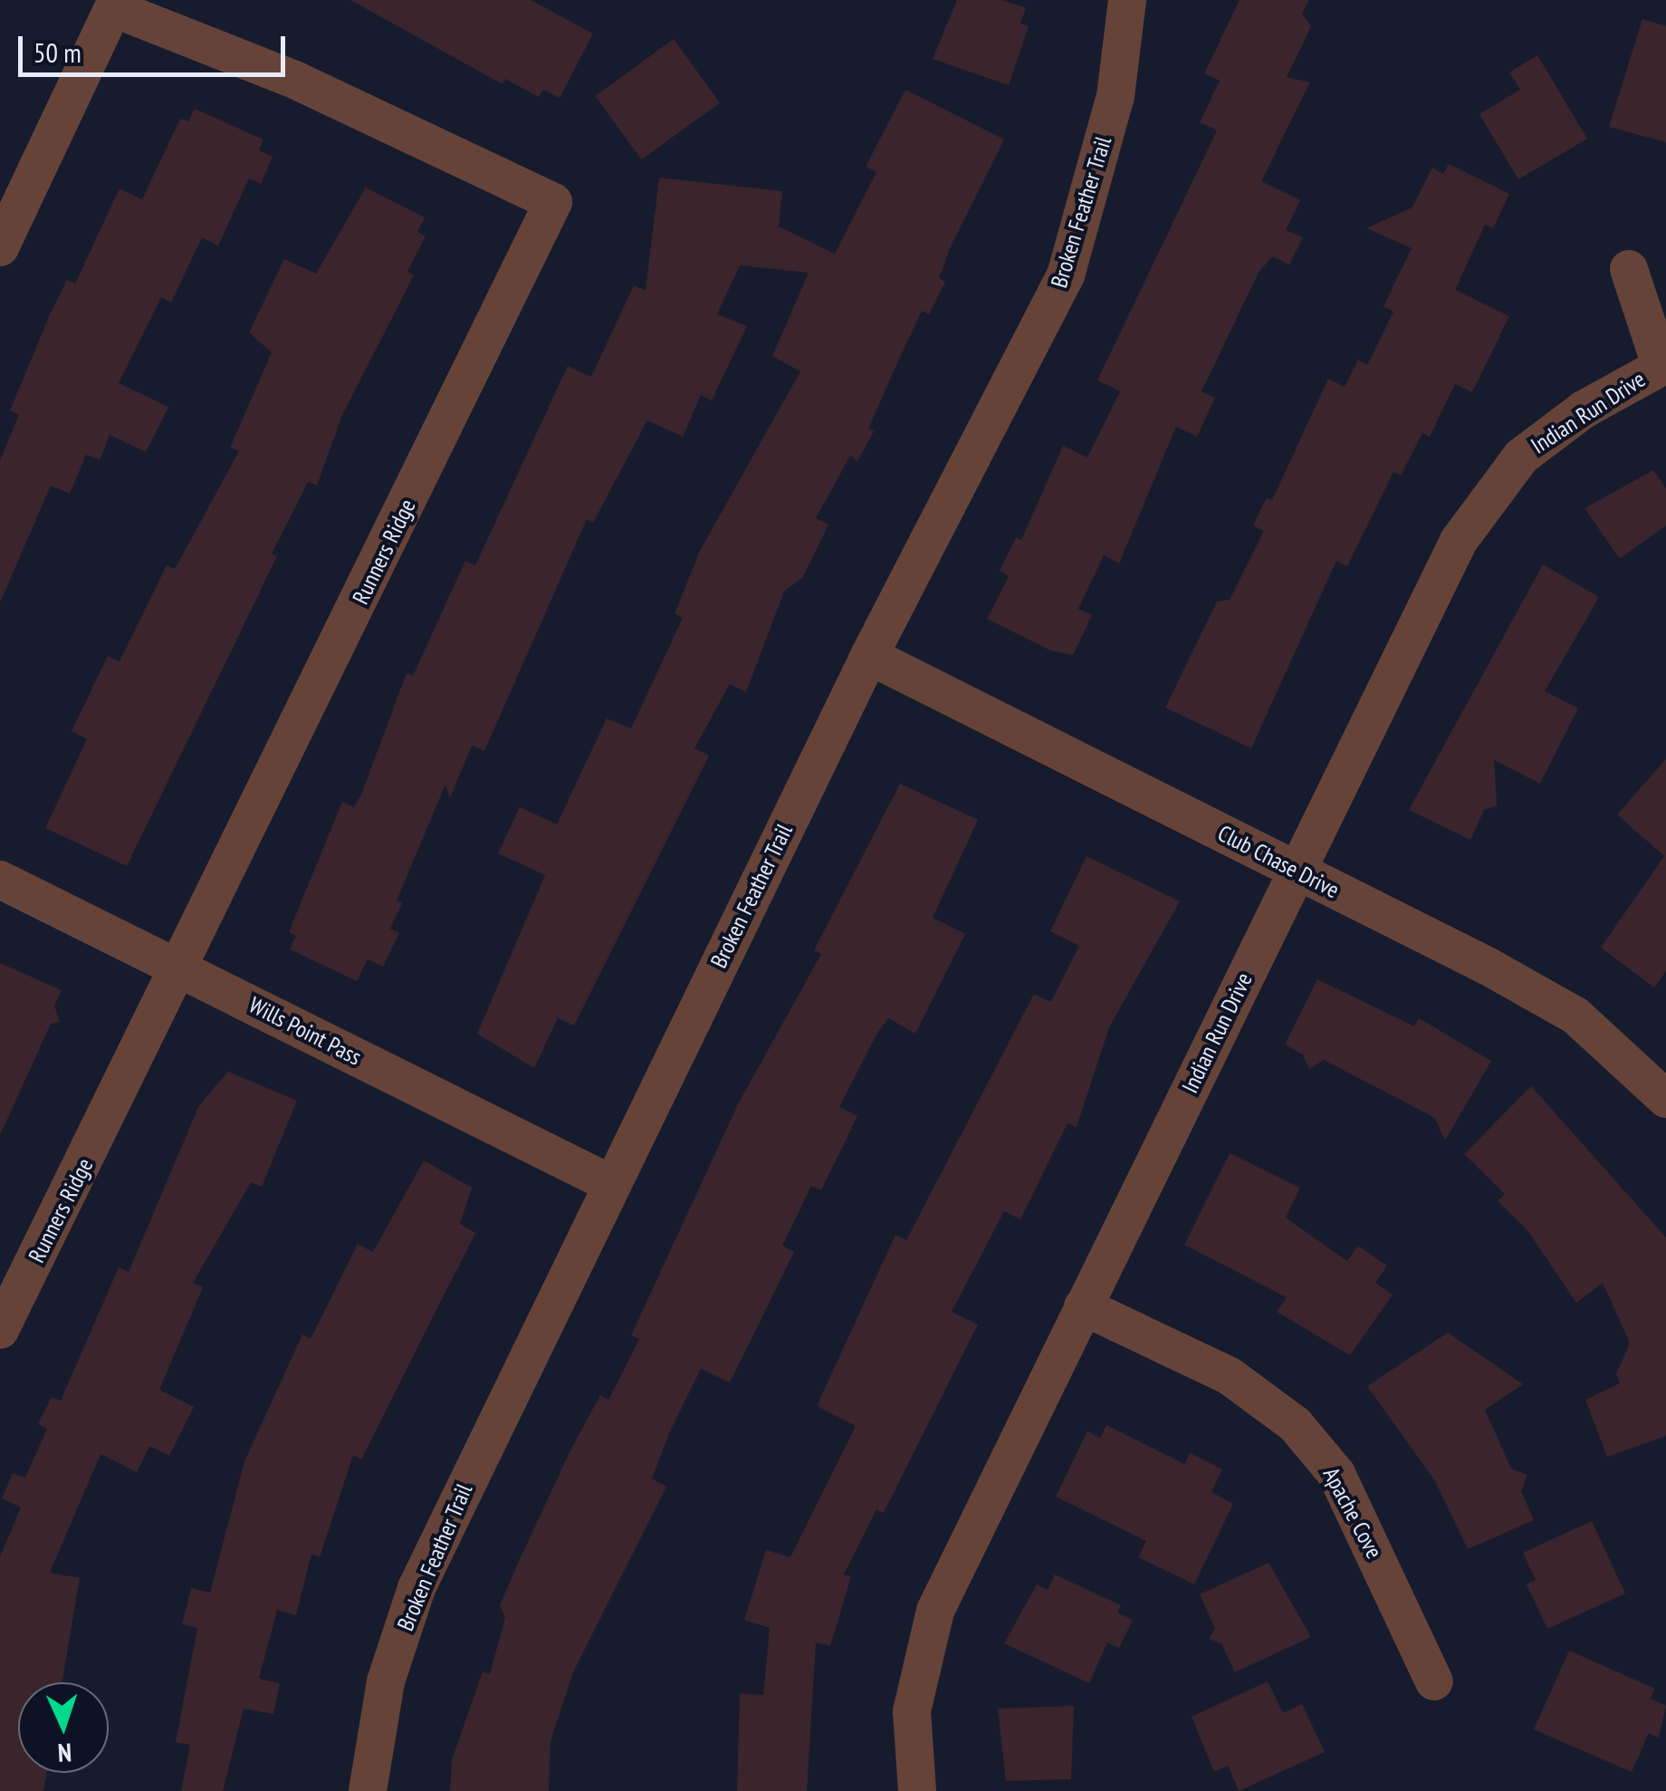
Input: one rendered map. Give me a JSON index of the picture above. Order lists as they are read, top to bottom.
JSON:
{
  "streets": {
    "street": [
      "Broken Feather Trail",
      "Indian Run Drive",
      "Runners Ridge",
      "Club Chase Drive",
      "Wills Point Pass",
      "Apache Cove"
    ]
  },
  "crossings": [
    ["Broken Feather Trail", "Club Chase Drive"],
    ["Broken Feather Trail", "Wills Point Pass"],
    ["Indian Run Drive", "Club Chase Drive"],
    ["Indian Run Drive", "Apache Cove"],
    ["Runners Ridge", "Wills Point Pass"]
  ],
  "scale_bar": "50 m",
  "north": "bottom"
}
